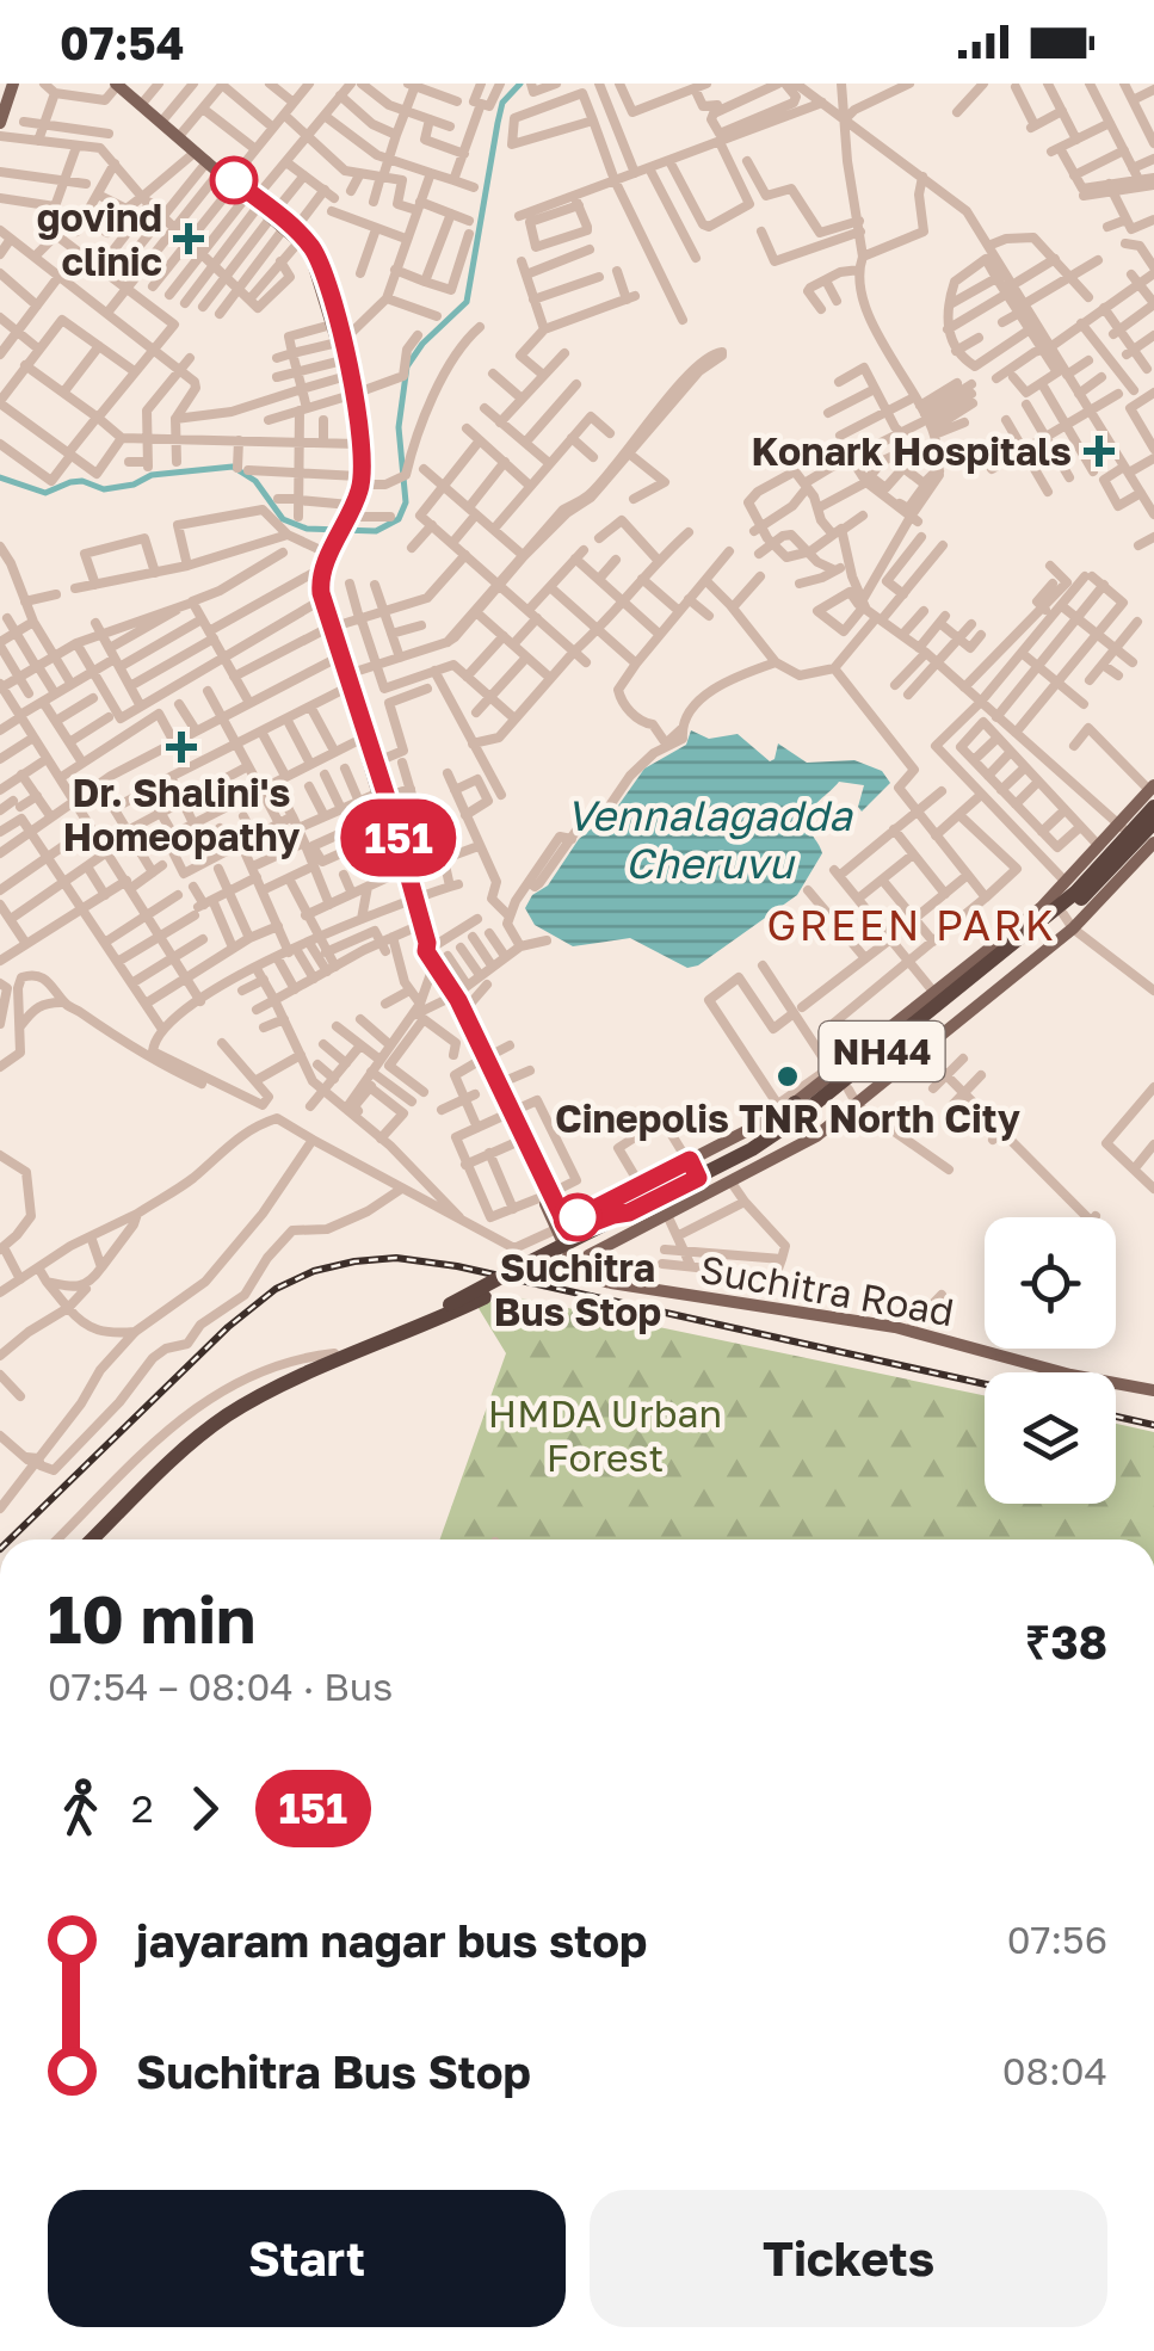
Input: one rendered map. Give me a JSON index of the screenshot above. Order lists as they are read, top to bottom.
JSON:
{
  "streets": {
    "highway": ["NH44"],
    "main road": ["Suchitra Road"]
  },
  "districts": ["GREEN PARK"],
  "water": ["Vennalagadda Cheruvu"],
  "parks": ["HMDA Urban Forest"],
  "places": {
    "health": ["govind clinic", "Konark Hospitals", "Dr. Shalini's Homeopathy"],
    "other": ["Cinepolis TNR North City", "Suchitra Bus Stop"]
  },
  "lines": ["bus line 151"],
  "page": {
    "status": "07:54",
    "on_map": "151",
    "heading": ["10 min", "07:54 – 08:04 · Bus", "₹38"],
    "legs": ["2", "151"],
    "list": [
      {
        "name": "jayaram nagar bus stop",
        "value": "07:56"
      },
      {
        "name": "Suchitra Bus Stop",
        "value": "08:04"
      }
    ],
    "buttons": ["Start", "Tickets"]
  }
}
